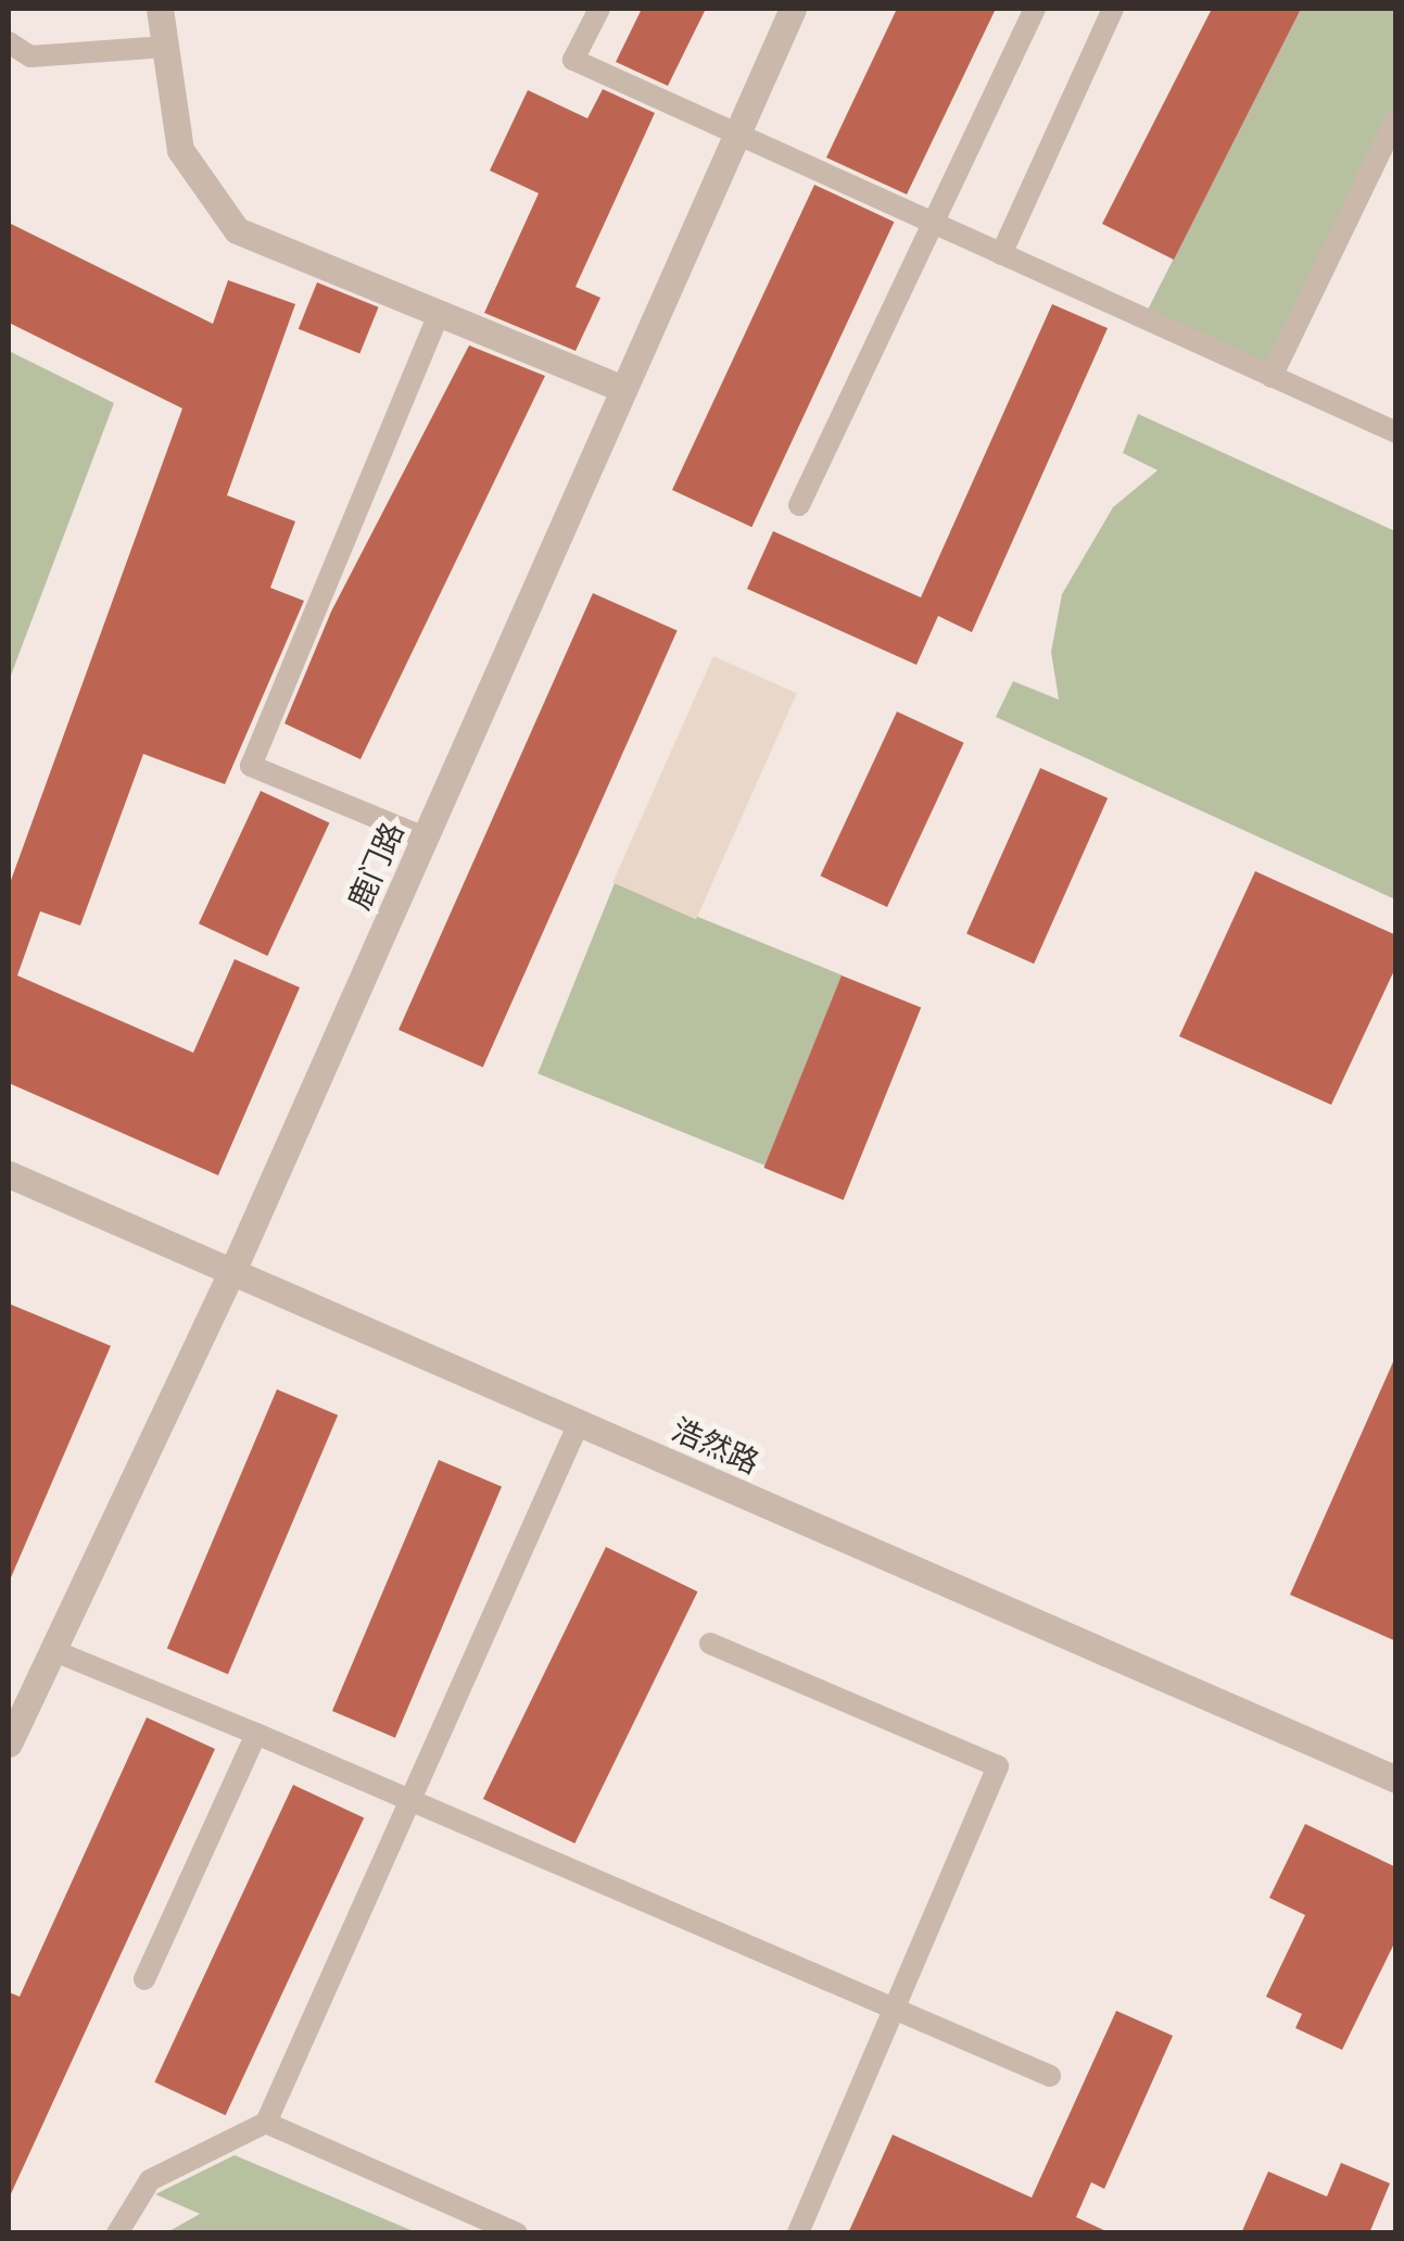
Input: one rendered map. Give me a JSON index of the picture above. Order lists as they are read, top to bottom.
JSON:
{
  "streets": {
    "street": ["鹿门路", "浩然路"]
  },
  "crossings": [
    ["鹿门路", "浩然路"]
  ]
}
